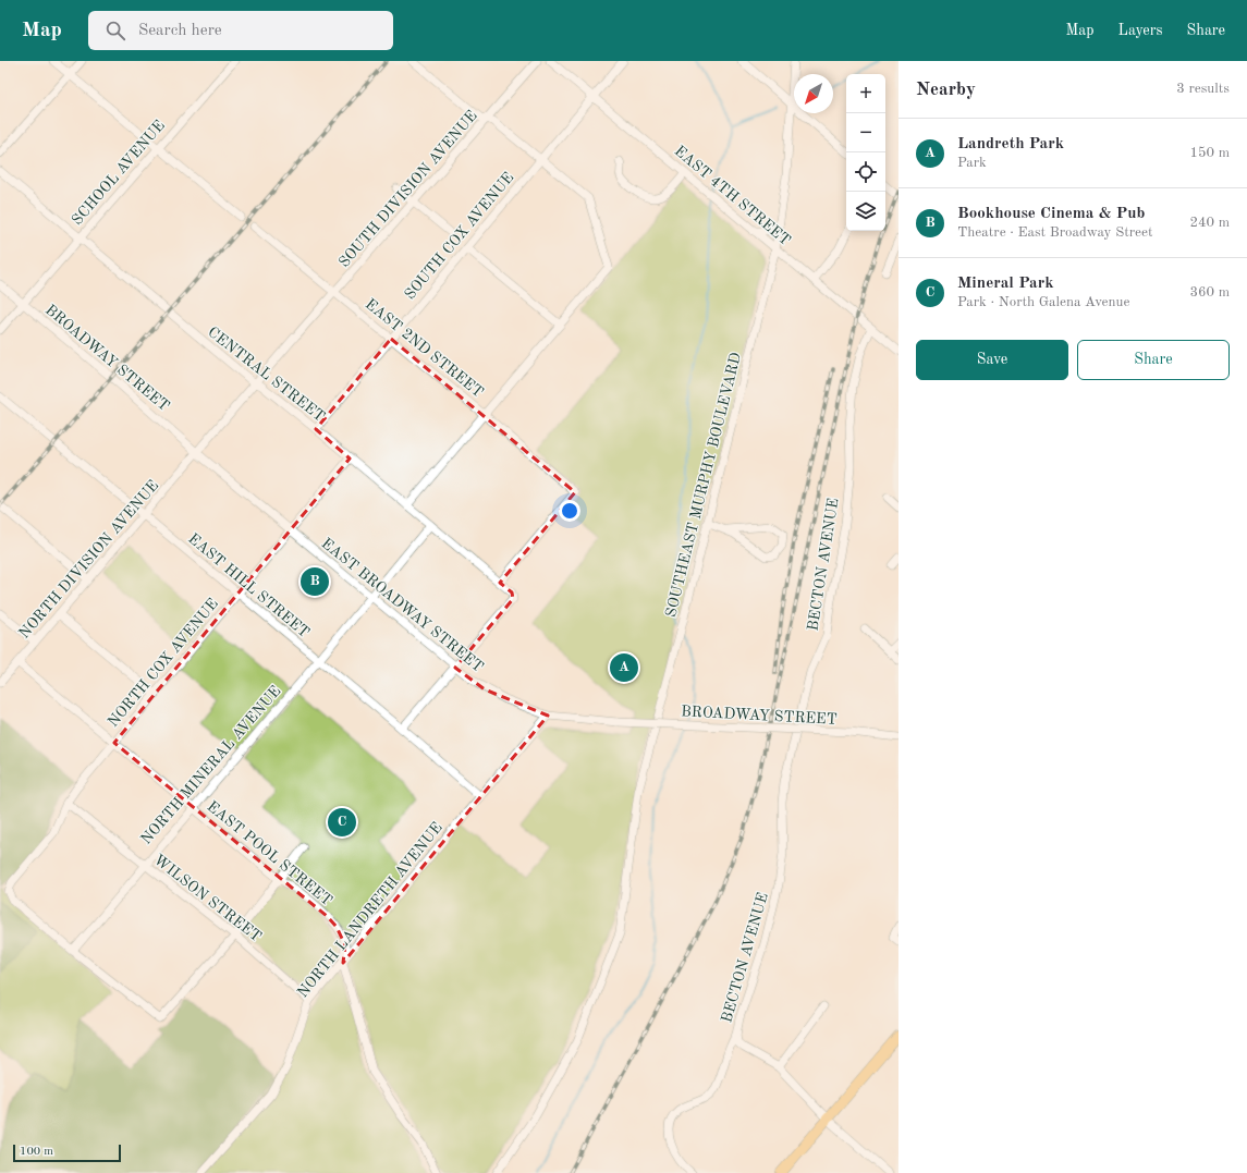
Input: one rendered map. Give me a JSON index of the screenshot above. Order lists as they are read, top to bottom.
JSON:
{
  "streets": {
    "street": [
      "SCHOOL AVENUE",
      "SOUTH DIVISION AVENUE",
      "EAST 4TH STREET",
      "SOUTH COX AVENUE",
      "EAST 2ND STREET",
      "BROADWAY STREET",
      "CENTRAL STREET",
      "SOUTHEAST MURPHY BOULEVARD",
      "NORTH DIVISION AVENUE",
      "BECTON AVENUE",
      "EAST HILL STREET",
      "EAST BROADWAY STREET",
      "NORTH COX AVENUE",
      "NORTH MINERAL AVENUE",
      "EAST POOL STREET",
      "WILSON STREET",
      "NORTH LANDRETH AVENUE"
    ]
  },
  "crossings": [
    ["SCHOOL AVENUE", "BROADWAY STREET"],
    ["SCHOOL AVENUE", "CENTRAL STREET"],
    ["SOUTH DIVISION AVENUE", "EAST 2ND STREET"],
    ["SOUTH DIVISION AVENUE", "BROADWAY STREET"],
    ["SOUTH DIVISION AVENUE", "CENTRAL STREET"],
    ["SOUTH DIVISION AVENUE", "NORTH DIVISION AVENUE"],
    ["SOUTH DIVISION AVENUE", "EAST BROADWAY STREET"],
    ["EAST 4TH STREET", "SOUTH COX AVENUE"],
    ["EAST 4TH STREET", "SOUTHEAST MURPHY BOULEVARD"],
    ["EAST 4TH STREET", "BECTON AVENUE"],
    ["SOUTH COX AVENUE", "EAST 2ND STREET"],
    ["SOUTH COX AVENUE", "CENTRAL STREET"],
    ["EAST 2ND STREET", "CENTRAL STREET"],
    ["BROADWAY STREET", "NORTH DIVISION AVENUE"],
    ["BROADWAY STREET", "EAST BROADWAY STREET"],
    ["CENTRAL STREET", "EAST BROADWAY STREET"],
    ["CENTRAL STREET", "NORTH COX AVENUE"],
    ["CENTRAL STREET", "NORTH MINERAL AVENUE"],
    ["NORTH DIVISION AVENUE", "EAST HILL STREET"],
    ["NORTH DIVISION AVENUE", "EAST BROADWAY STREET"],
    ["NORTH DIVISION AVENUE", "EAST POOL STREET"],
    ["EAST HILL STREET", "NORTH COX AVENUE"],
    ["EAST HILL STREET", "NORTH MINERAL AVENUE"],
    ["EAST HILL STREET", "NORTH LANDRETH AVENUE"],
    ["EAST BROADWAY STREET", "NORTH COX AVENUE"],
    ["EAST BROADWAY STREET", "NORTH MINERAL AVENUE"],
    ["EAST BROADWAY STREET", "NORTH LANDRETH AVENUE"],
    ["NORTH COX AVENUE", "NORTH MINERAL AVENUE"],
    ["NORTH COX AVENUE", "EAST POOL STREET"],
    ["NORTH COX AVENUE", "WILSON STREET"],
    ["NORTH MINERAL AVENUE", "EAST POOL STREET"],
    ["NORTH MINERAL AVENUE", "WILSON STREET"],
    ["EAST POOL STREET", "NORTH LANDRETH AVENUE"],
    ["WILSON STREET", "NORTH LANDRETH AVENUE"]
  ],
  "scale_bar": "100 m",
  "north": "bottom left",
  "page": {
    "header": "Map",
    "search": "Search here",
    "nav": ["Map", "Layers", "Share"],
    "heading": ["Nearby", "3 results"],
    "map_buttons": ["+", "−"],
    "list": [
      {
        "mark": "A",
        "name": "Landreth Park",
        "note": "Park",
        "value": "150 m"
      },
      {
        "mark": "B",
        "name": "Bookhouse Cinema & Pub",
        "note": "Theatre · East Broadway Street",
        "value": "240 m"
      },
      {
        "mark": "C",
        "name": "Mineral Park",
        "note": "Park · North Galena Avenue",
        "value": "360 m"
      }
    ],
    "buttons": ["Save", "Share"],
    "pins": ["B", "A", "C"],
    "scale": "100 m"
  }
}
